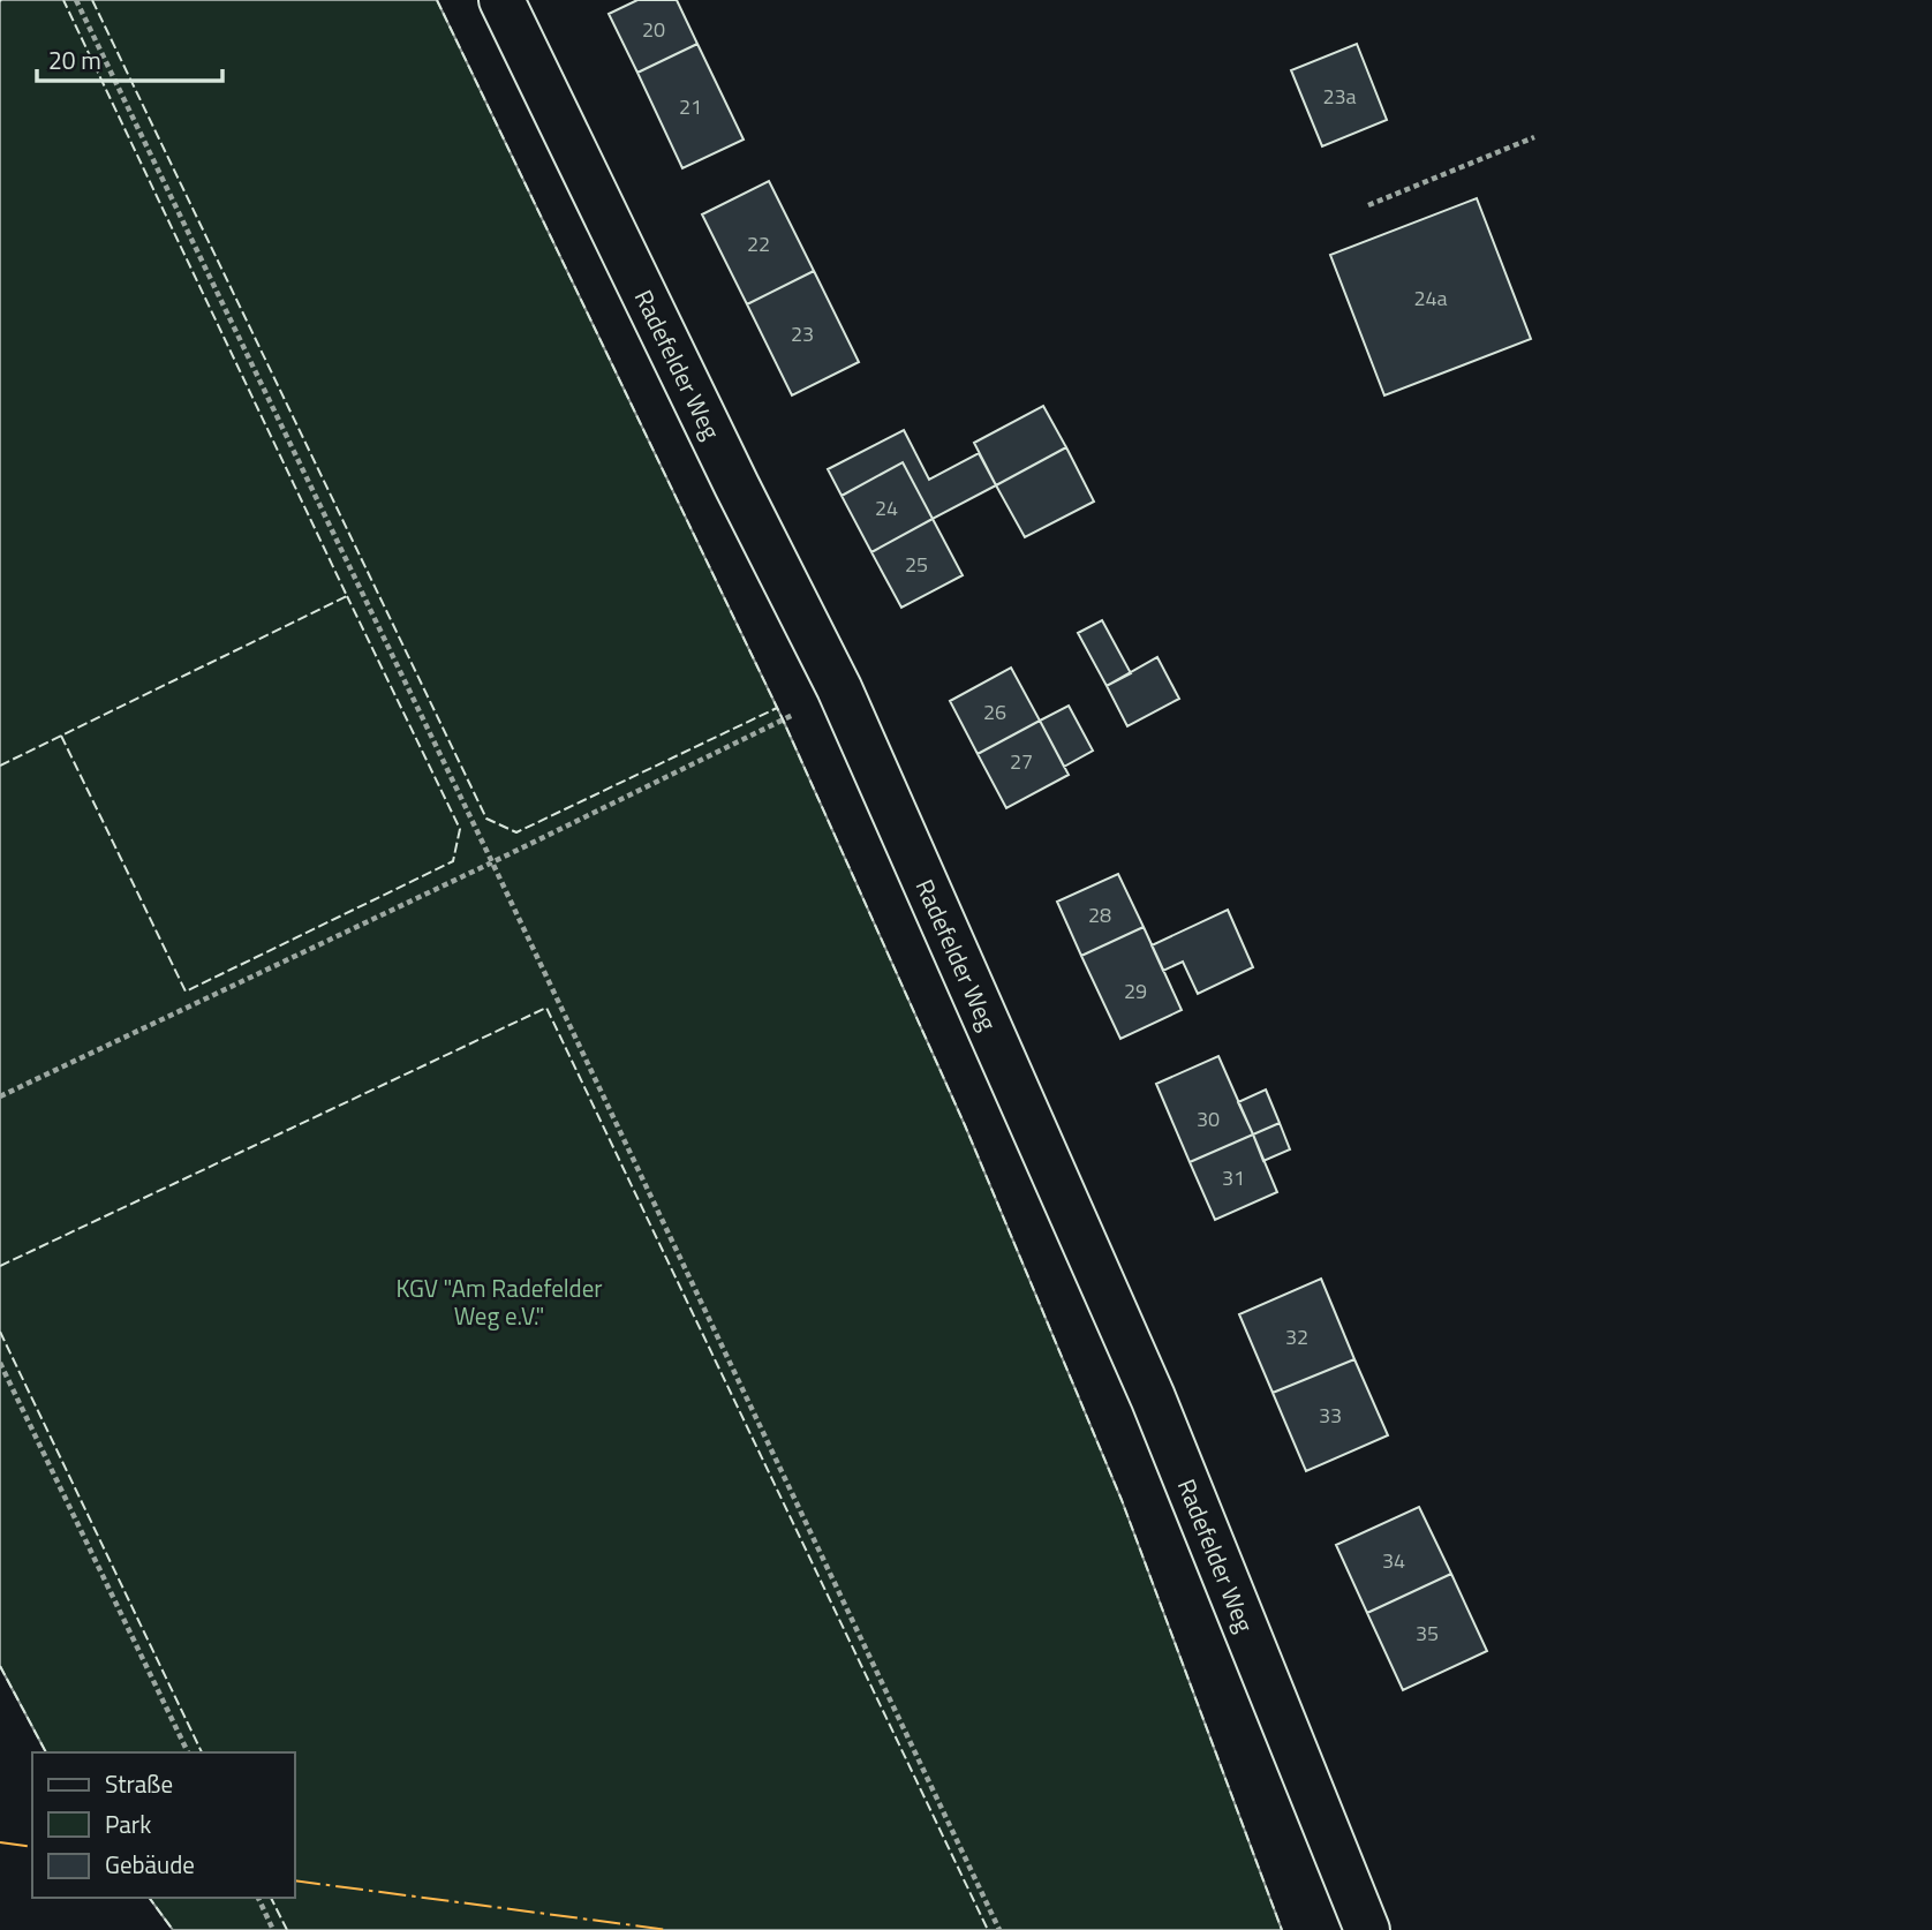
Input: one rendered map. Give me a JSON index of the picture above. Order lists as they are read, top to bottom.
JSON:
{
  "streets": {
    "street": ["Radefelder Weg"]
  },
  "parks": ["KGV \"Am Radefelder Weg e.V.\""],
  "house_numbers": [
    "20",
    "23a",
    "21",
    "22",
    "24a",
    "23",
    "24",
    "25",
    "26",
    "27",
    "28",
    "29",
    "30",
    "31",
    "32",
    "33",
    "34",
    "35"
  ],
  "legend": ["Straße", "Park", "Gebäude"],
  "scale_bar": "20 m"
}
